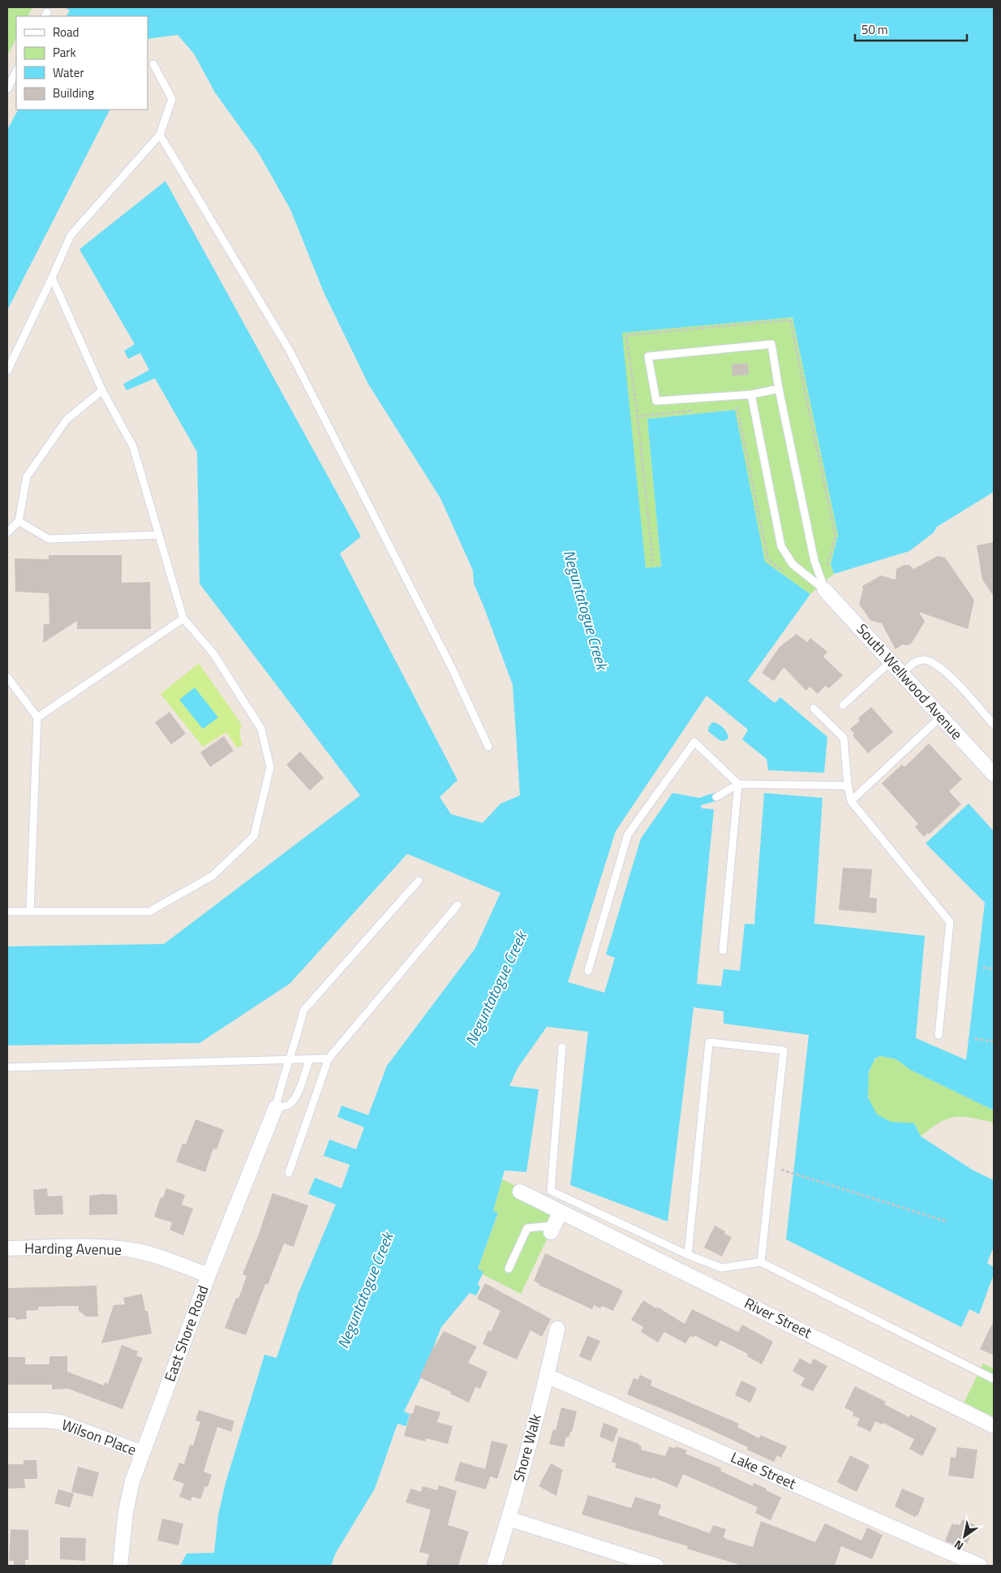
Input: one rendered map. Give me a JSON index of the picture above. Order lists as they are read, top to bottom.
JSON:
{
  "streets": {
    "street": [
      "South Wellwood Avenue",
      "Harding Avenue",
      "River Street",
      "East Shore Road",
      "Wilson Place",
      "Shore Walk",
      "Lake Street"
    ]
  },
  "crossings": [
    ["Harding Avenue", "East Shore Road"],
    ["East Shore Road", "Wilson Place"],
    ["Shore Walk", "Lake Street"]
  ],
  "water": ["Neguntatogue Creek"],
  "legend": [
    "Road",
    "Park",
    "Water",
    "Building"
  ],
  "scale_bar": "50 m",
  "north": "bottom left"
}
